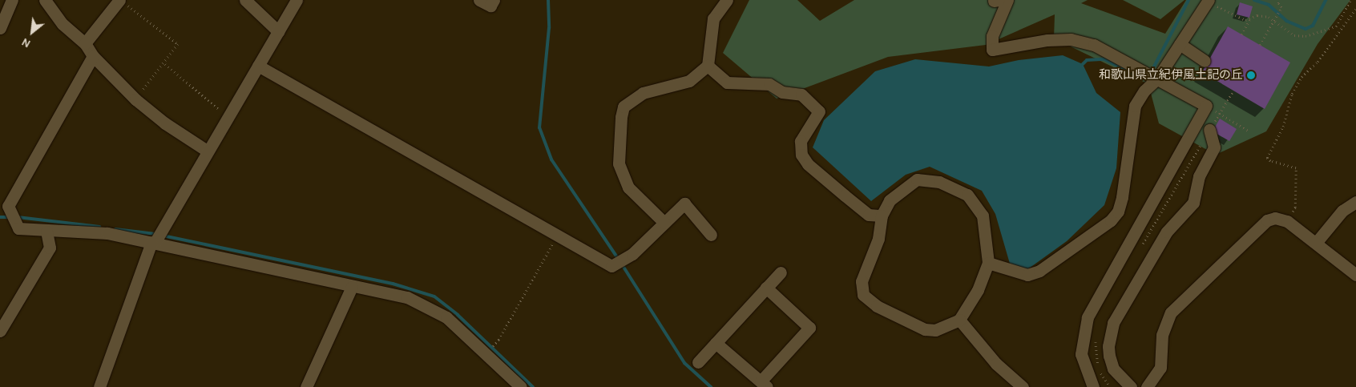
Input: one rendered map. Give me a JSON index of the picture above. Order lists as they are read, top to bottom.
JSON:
{
  "places": ["和歌山県立紀伊風土記の丘"],
  "north": "bottom left"
}
